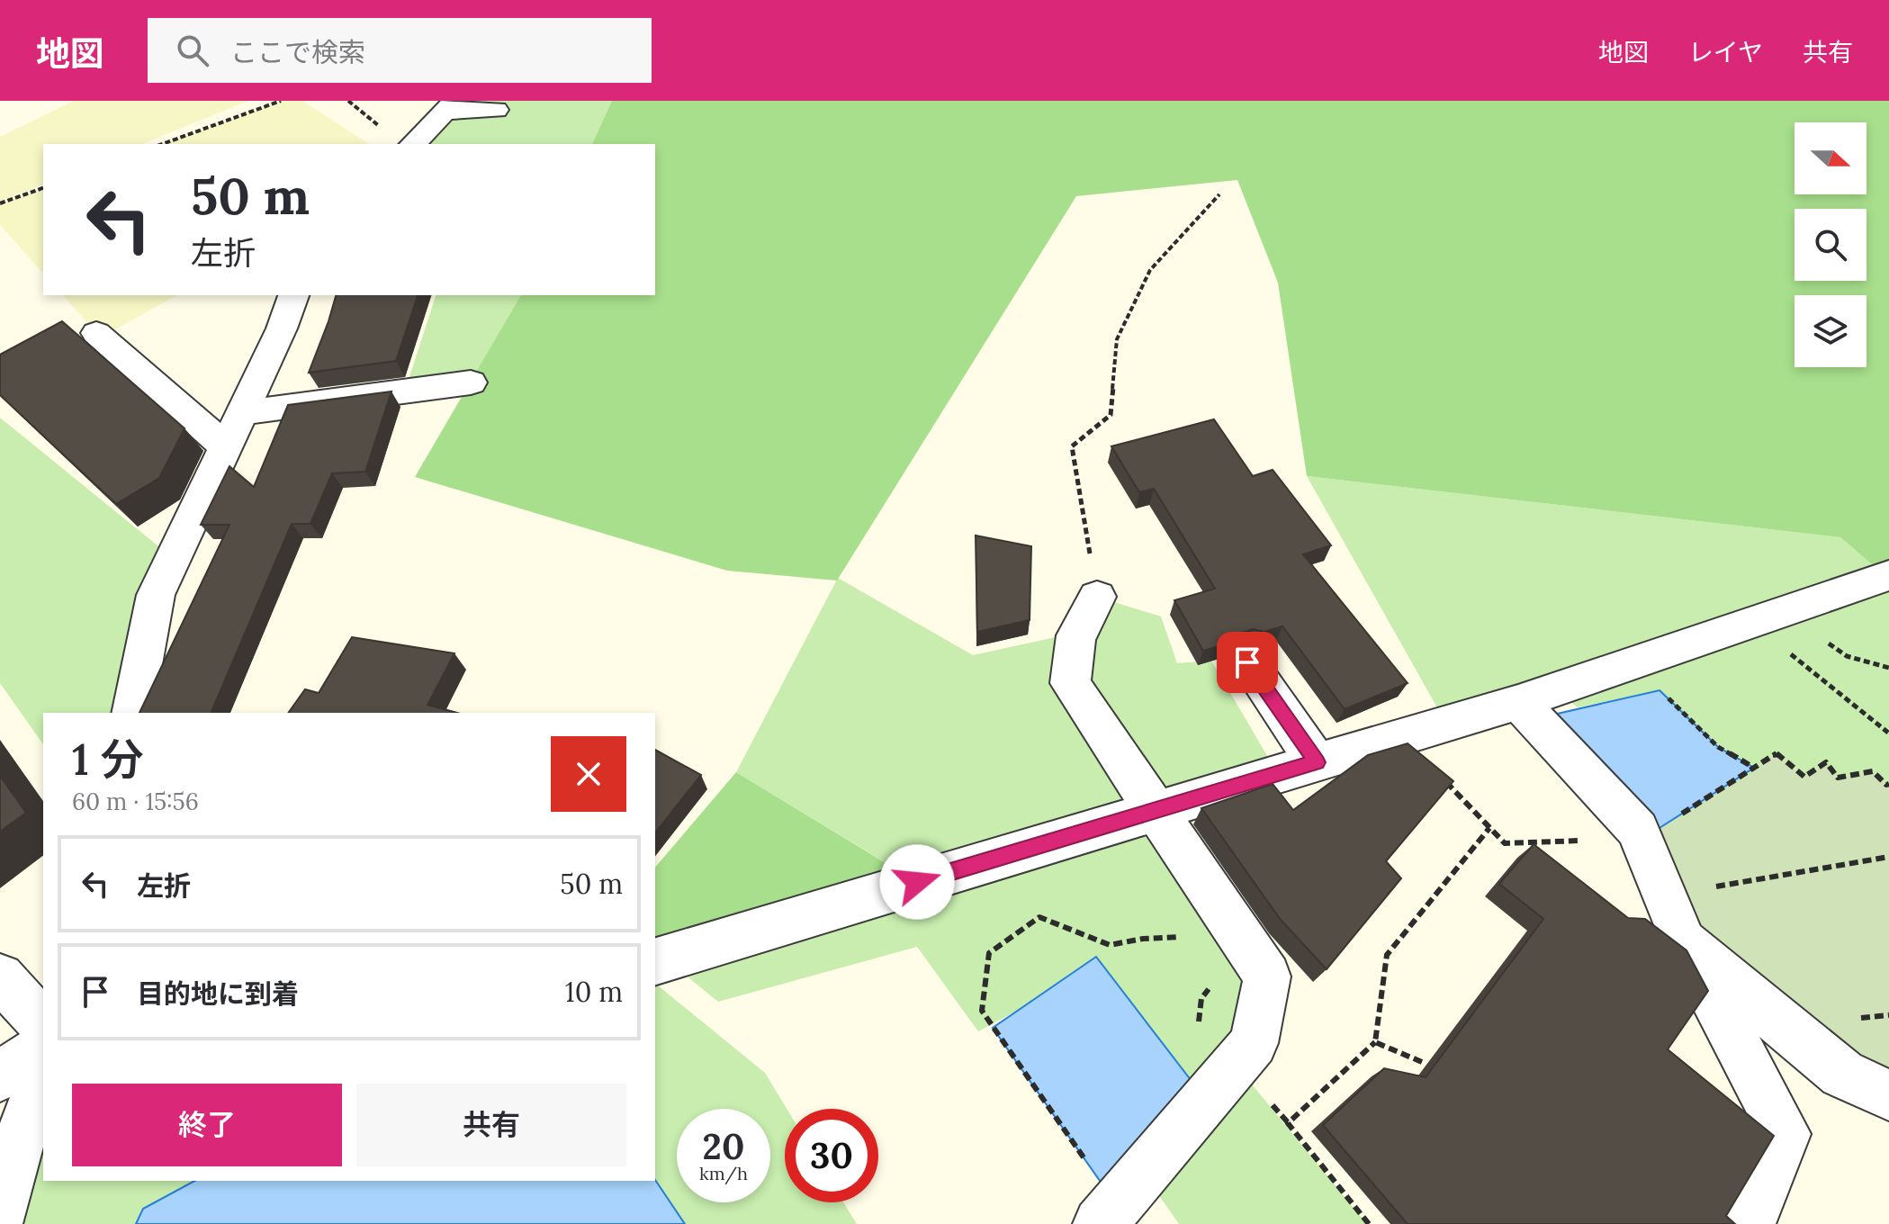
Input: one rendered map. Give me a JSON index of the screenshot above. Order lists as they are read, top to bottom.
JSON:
{
  "north": "right",
  "page": {
    "header": "地図",
    "search": "ここで検索",
    "nav": ["地図", "レイヤ", "共有"],
    "turn": ["50 m", "左折"],
    "heading": ["1 分", "60 m · 15:56"],
    "list": [
      {
        "name": "左折",
        "value": "50 m"
      },
      {
        "name": "目的地に到着",
        "value": "10 m"
      }
    ],
    "buttons": ["終了", "共有"],
    "speed": "20 km/h",
    "limit": "30"
  }
}
